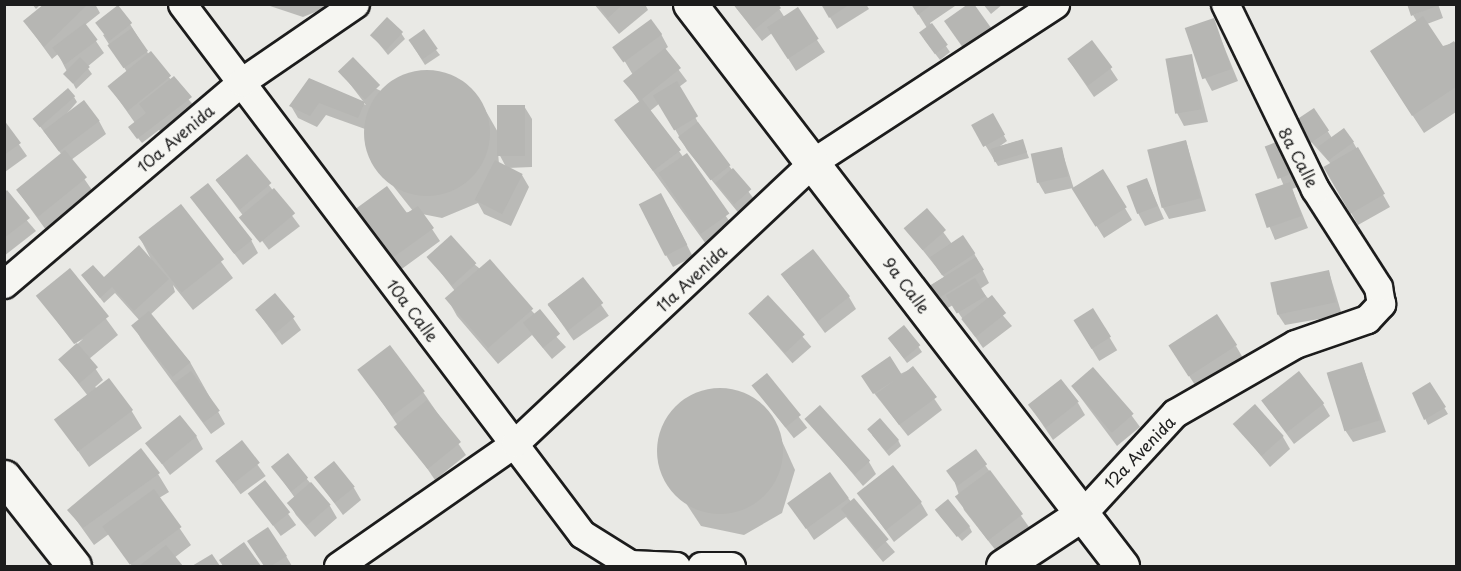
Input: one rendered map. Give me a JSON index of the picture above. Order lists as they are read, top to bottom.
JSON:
{
  "streets": {
    "street": [
      "10a Avenida",
      "8a Calle",
      "11a Avenida",
      "9a Calle",
      "10a Calle",
      "12a Avenida"
    ]
  },
  "crossings": [
    ["10a Avenida", "10a Calle"],
    ["8a Calle", "12a Avenida"],
    ["11a Avenida", "9a Calle"],
    ["11a Avenida", "10a Calle"],
    ["9a Calle", "12a Avenida"]
  ]
}
